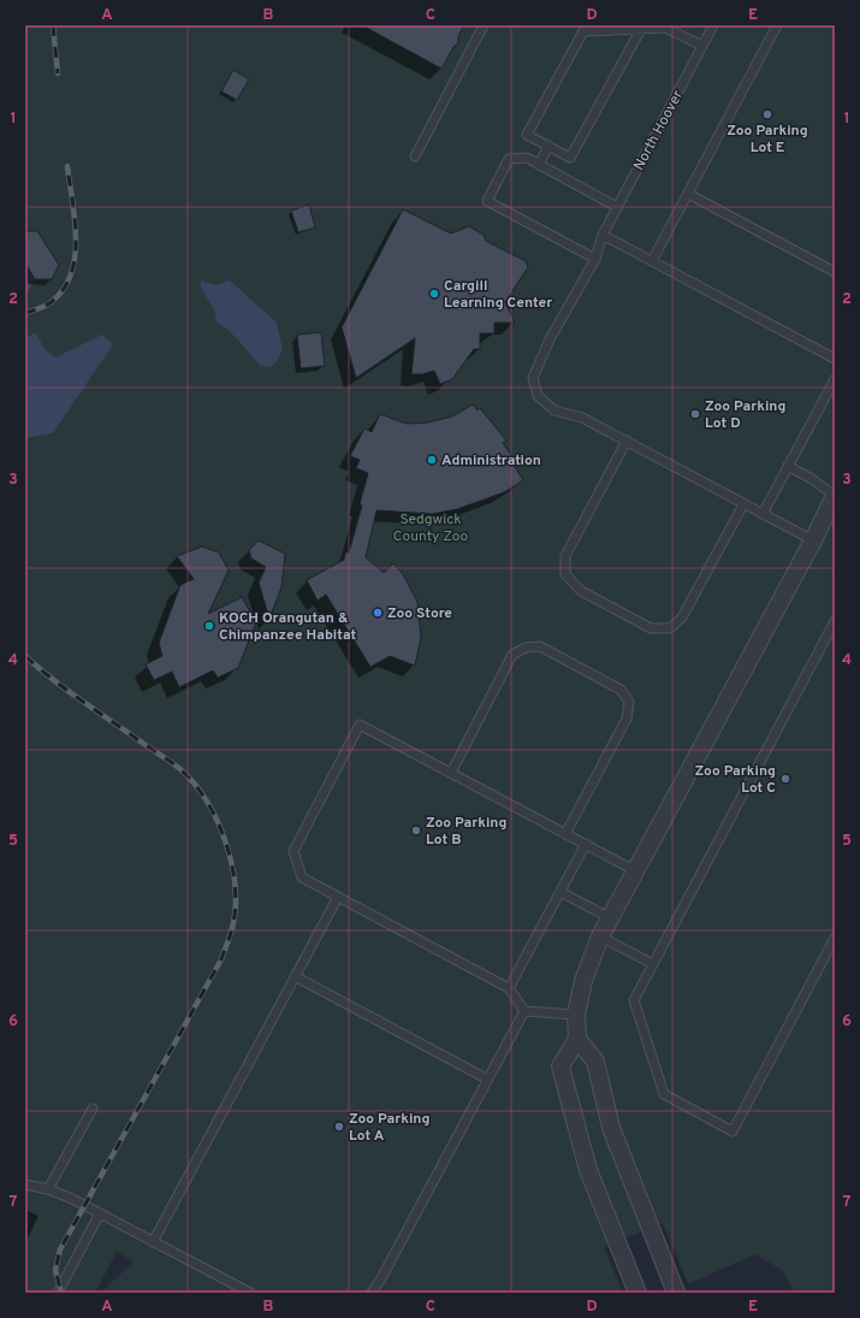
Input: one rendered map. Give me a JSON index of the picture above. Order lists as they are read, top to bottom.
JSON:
{
  "streets": {
    "lane": ["North Hoover"]
  },
  "parks": ["Sedgwick County Zoo"],
  "places": [
    "Zoo Parking Lot E",
    "Cargill Learning Center",
    "Zoo Parking Lot D",
    "Administration",
    "Zoo Store",
    "KOCH Orangutan & Chimpanzee Habitat",
    "Zoo Parking Lot C",
    "Zoo Parking Lot B",
    "Zoo Parking Lot A"
  ],
  "grid": {
    "columns": [
      "A",
      "B",
      "C",
      "D",
      "E"
    ],
    "rows": [
      "1",
      "2",
      "3",
      "4",
      "5",
      "6",
      "7"
    ]
  }
}
